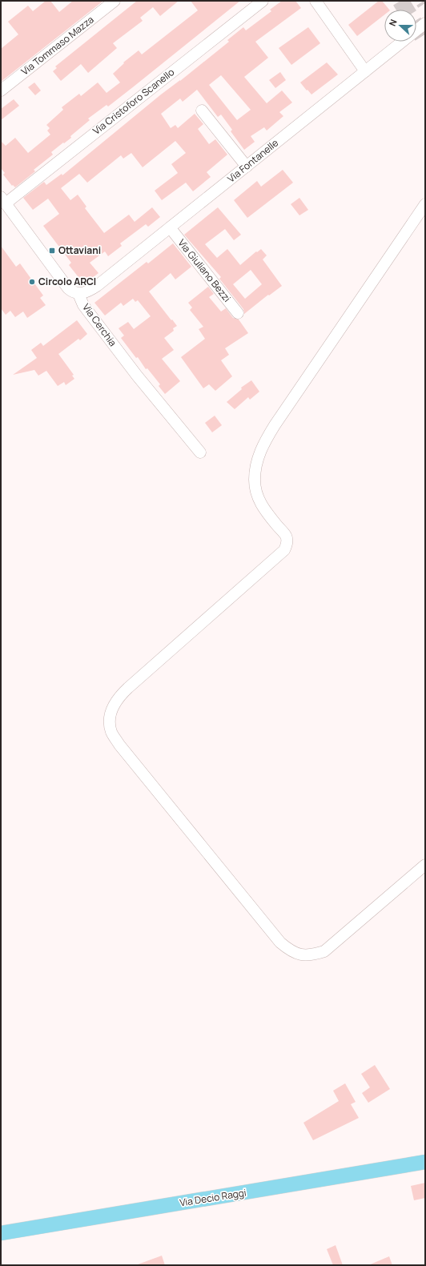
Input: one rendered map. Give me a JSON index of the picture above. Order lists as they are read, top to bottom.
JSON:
{
  "streets": {
    "main road": ["Via Decio Raggi"],
    "street": [
      "Via Tommaso Mazza",
      "Via Cristoforo Scanello",
      "Via Fontanelle",
      "Via Giuliano Bezzi",
      "Via Cerchia"
    ]
  },
  "crossings": [
    ["Via Cristoforo Scanello", "Via Cerchia"],
    ["Via Fontanelle", "Via Giuliano Bezzi"],
    ["Via Fontanelle", "Via Cerchia"]
  ],
  "places": {
    "transit": ["Ottaviani"],
    "other": ["Circolo ARCI"]
  },
  "north": "left"
}
